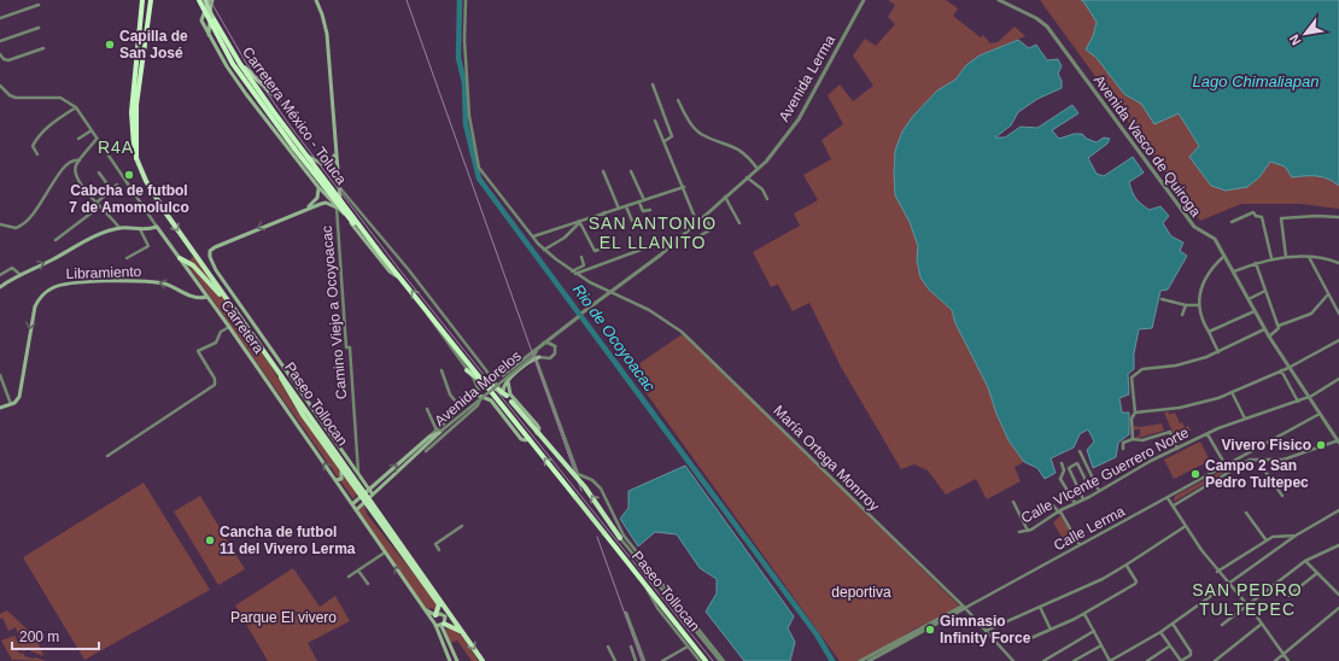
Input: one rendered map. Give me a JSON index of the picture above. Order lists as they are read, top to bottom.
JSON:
{
  "streets": {
    "highway": ["Carretera México - Toluca", "Paseo Tollocan"],
    "main road": ["Libramiento", "Carretera", "Avenida Morelos"],
    "street": [
      "Avenida Lerma",
      "Avenida Vasco de Quiroga",
      "Camino Viejo a Ocoyoacac",
      "María Ortega Monrroy",
      "Calle VIcente Guerrero Norte",
      "Calle Lerma"
    ]
  },
  "crossings": [
    ["Avenida Lerma", "María Ortega Monrroy"],
    ["Carretera México - Toluca", "Paseo Tollocan"],
    ["Avenida Vasco de Quiroga", "Calle VIcente Guerrero Norte"],
    ["Avenida Vasco de Quiroga", "Calle Lerma"],
    ["Libramiento", "Carretera"],
    ["Carretera", "Avenida Morelos"],
    ["Avenida Morelos", "Paseo Tollocan"],
    ["María Ortega Monrroy", "Calle Lerma"]
  ],
  "one_way": ["Carretera"],
  "districts": ["R4A", "SAN ANTONIO EL LLANITO", "SAN PEDRO TULTEPEC"],
  "water": ["Lago Chimaliapan", "Rio de Ocoyoacac"],
  "parks": ["deportiva", "Parque El vivero"],
  "places": [
    "Capilla de San José",
    "Cabcha de futbol 7 de Amomolulco",
    "Vivero Fisico",
    "Campo 2 San Pedro Tultepec",
    "Cancha de futbol 11 del Vivero Lerma",
    "Gimnasio Infinity Force"
  ],
  "scale_bar": "200 m",
  "north": "bottom left"
}
